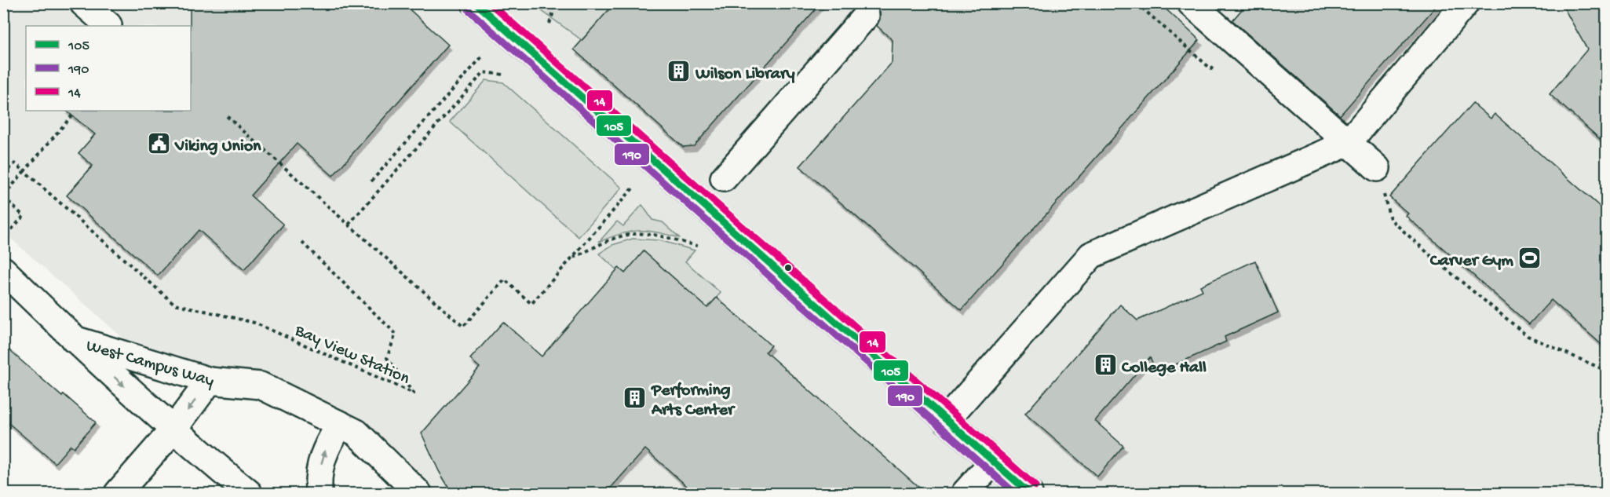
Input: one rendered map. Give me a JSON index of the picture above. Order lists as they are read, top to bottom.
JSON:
{
  "streets": {
    "street": ["West Campus Way"],
    "path": ["Bay View Station"]
  },
  "places": {
    "building": ["Wilson Library", "College Hall", "Performing Arts Center"],
    "public building": ["Viking Union"],
    "sports": ["Carver Gym"]
  },
  "lines": ["transit line 105", "transit line 14", "transit line 190"],
  "legend": ["105", "190", "14"]
}
